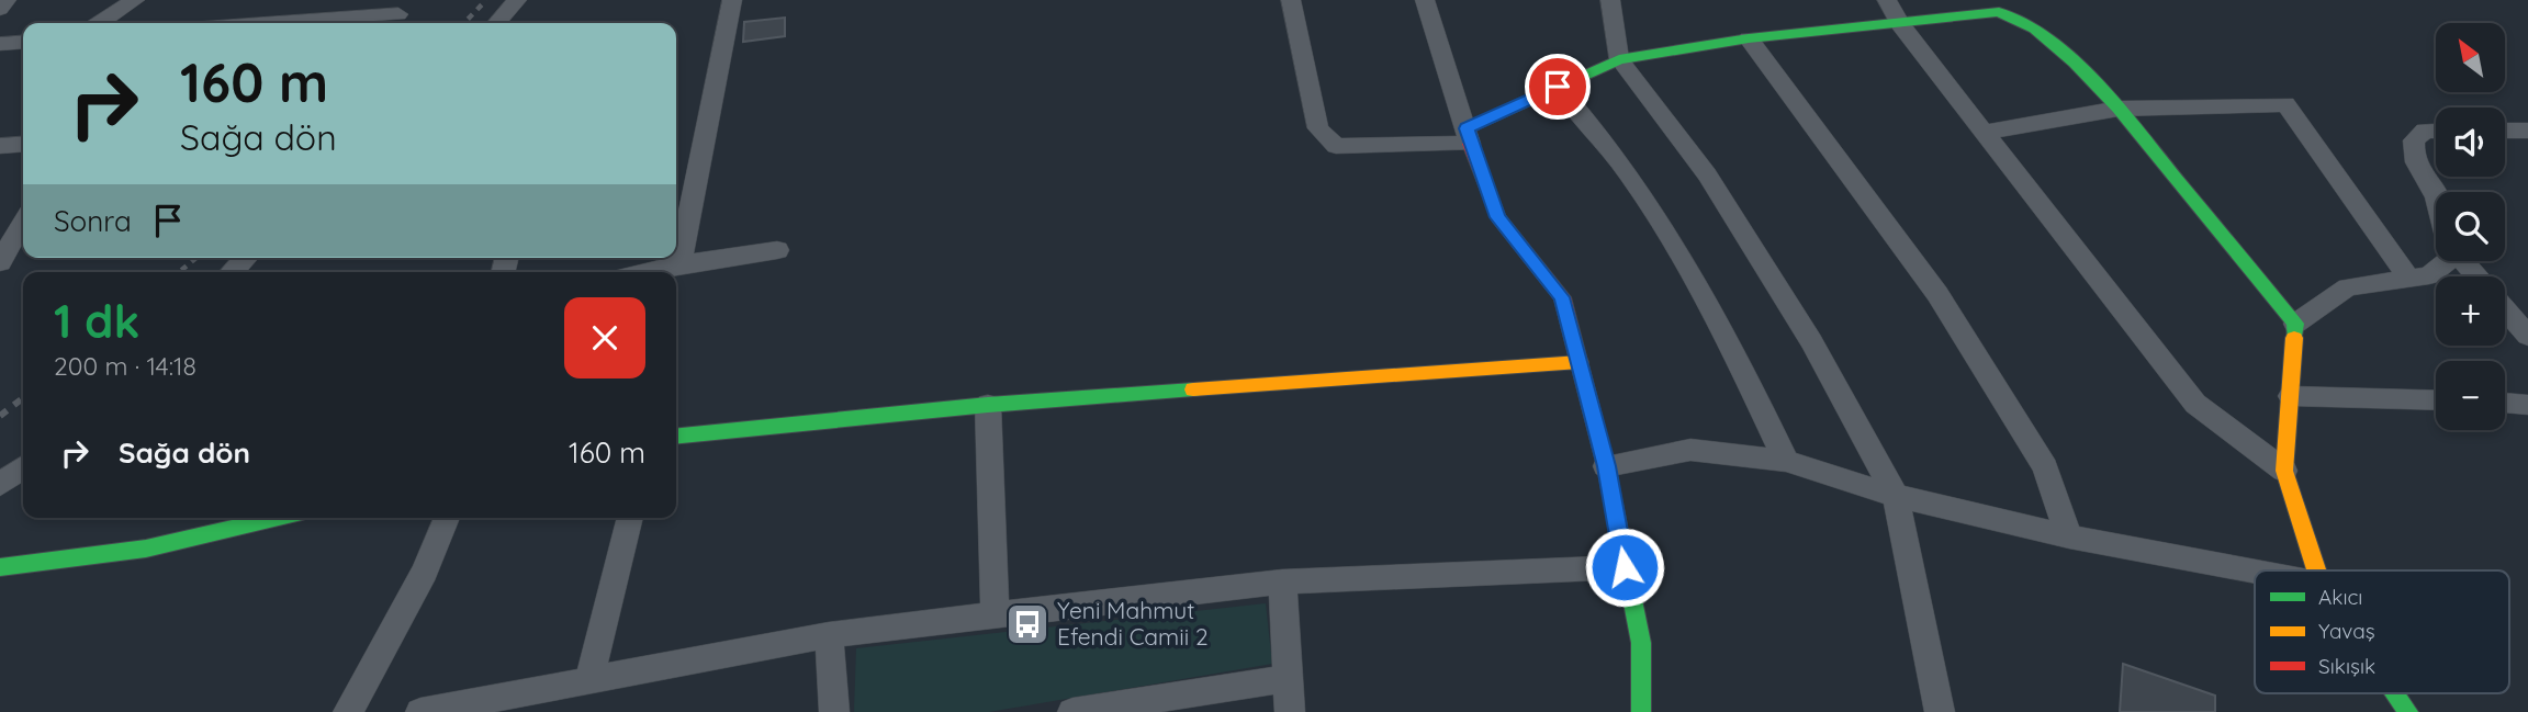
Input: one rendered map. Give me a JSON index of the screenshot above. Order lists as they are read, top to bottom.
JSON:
{
  "places": {
    "bus stop": ["Yeni Mahmut Efendi Camii 2"]
  },
  "legend": ["Akıcı", "Yavaş", "Sıkışık"],
  "north": "top left",
  "page": {
    "map_buttons": ["+", "−"],
    "turn": ["160 m", "Sağa dön"],
    "then": "Sonra",
    "heading": ["1 dk", "200 m · 14:18"],
    "list": [
      {
        "name": "Sağa dön",
        "value": "160 m"
      }
    ]
  }
}
